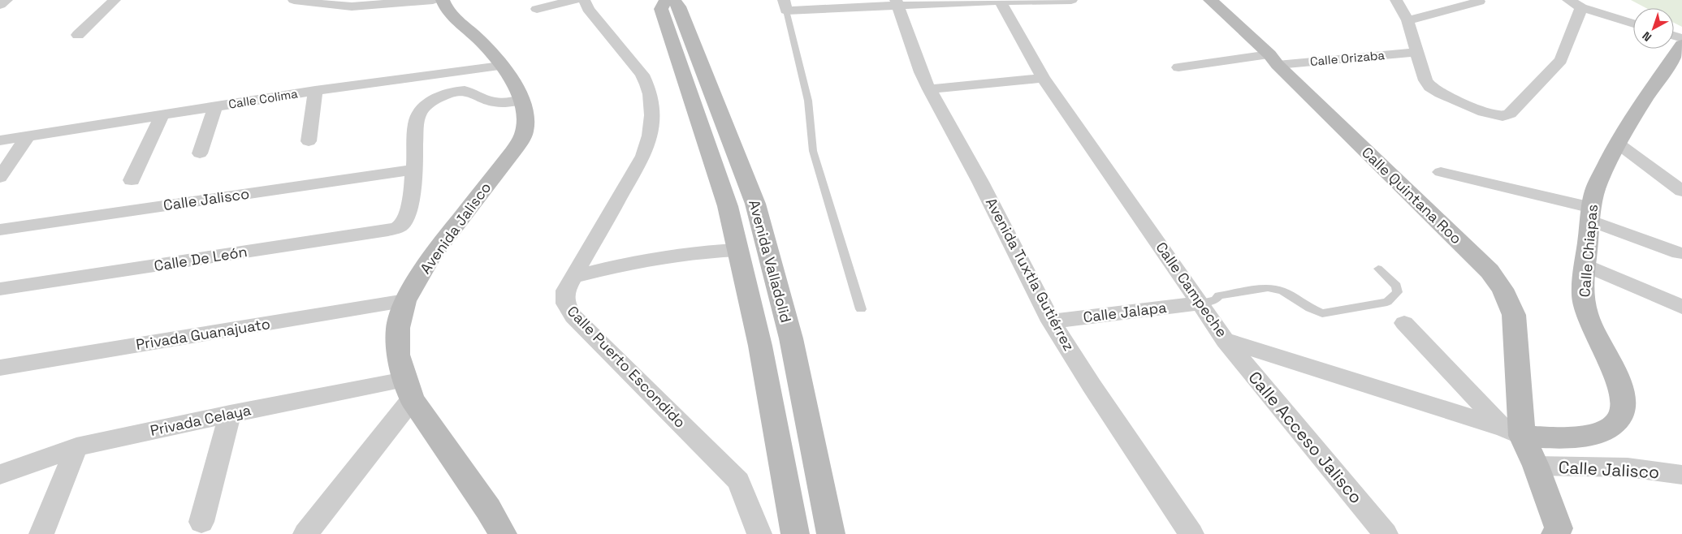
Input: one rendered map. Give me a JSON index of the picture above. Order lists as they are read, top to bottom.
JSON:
{
  "streets": {
    "street": [
      "Calle Orizaba",
      "Calle Colima",
      "Calle Quintana Roo",
      "Calle Jalisco",
      "Avenida Jalisco",
      "Calle Chiapas",
      "Calle De León",
      "Avenida Valladolid",
      "Avenida Tuxtla Gutiérrez",
      "Calle Campeche",
      "Calle Jalapa",
      "Privada Guanajuato",
      "Calle Puerto Escondido",
      "Privada Celaya",
      "Calle Acceso Jalisco"
    ]
  },
  "crossings": [
    ["Calle Orizaba", "Calle Quintana Roo"],
    ["Calle Colima", "Avenida Jalisco"],
    ["Calle Quintana Roo", "Calle Jalisco"],
    ["Calle Quintana Roo", "Calle Chiapas"],
    ["Calle Quintana Roo", "Calle Campeche"],
    ["Calle Jalisco", "Calle Chiapas"],
    ["Calle Jalisco", "Calle Campeche"],
    ["Avenida Jalisco", "Privada Guanajuato"],
    ["Avenida Jalisco", "Privada Celaya"],
    ["Calle Chiapas", "Calle Campeche"],
    ["Avenida Tuxtla Gutiérrez", "Calle Jalapa"],
    ["Calle Campeche", "Calle Jalapa"],
    ["Calle Campeche", "Calle Acceso Jalisco"]
  ],
  "north": "bottom left"
}
